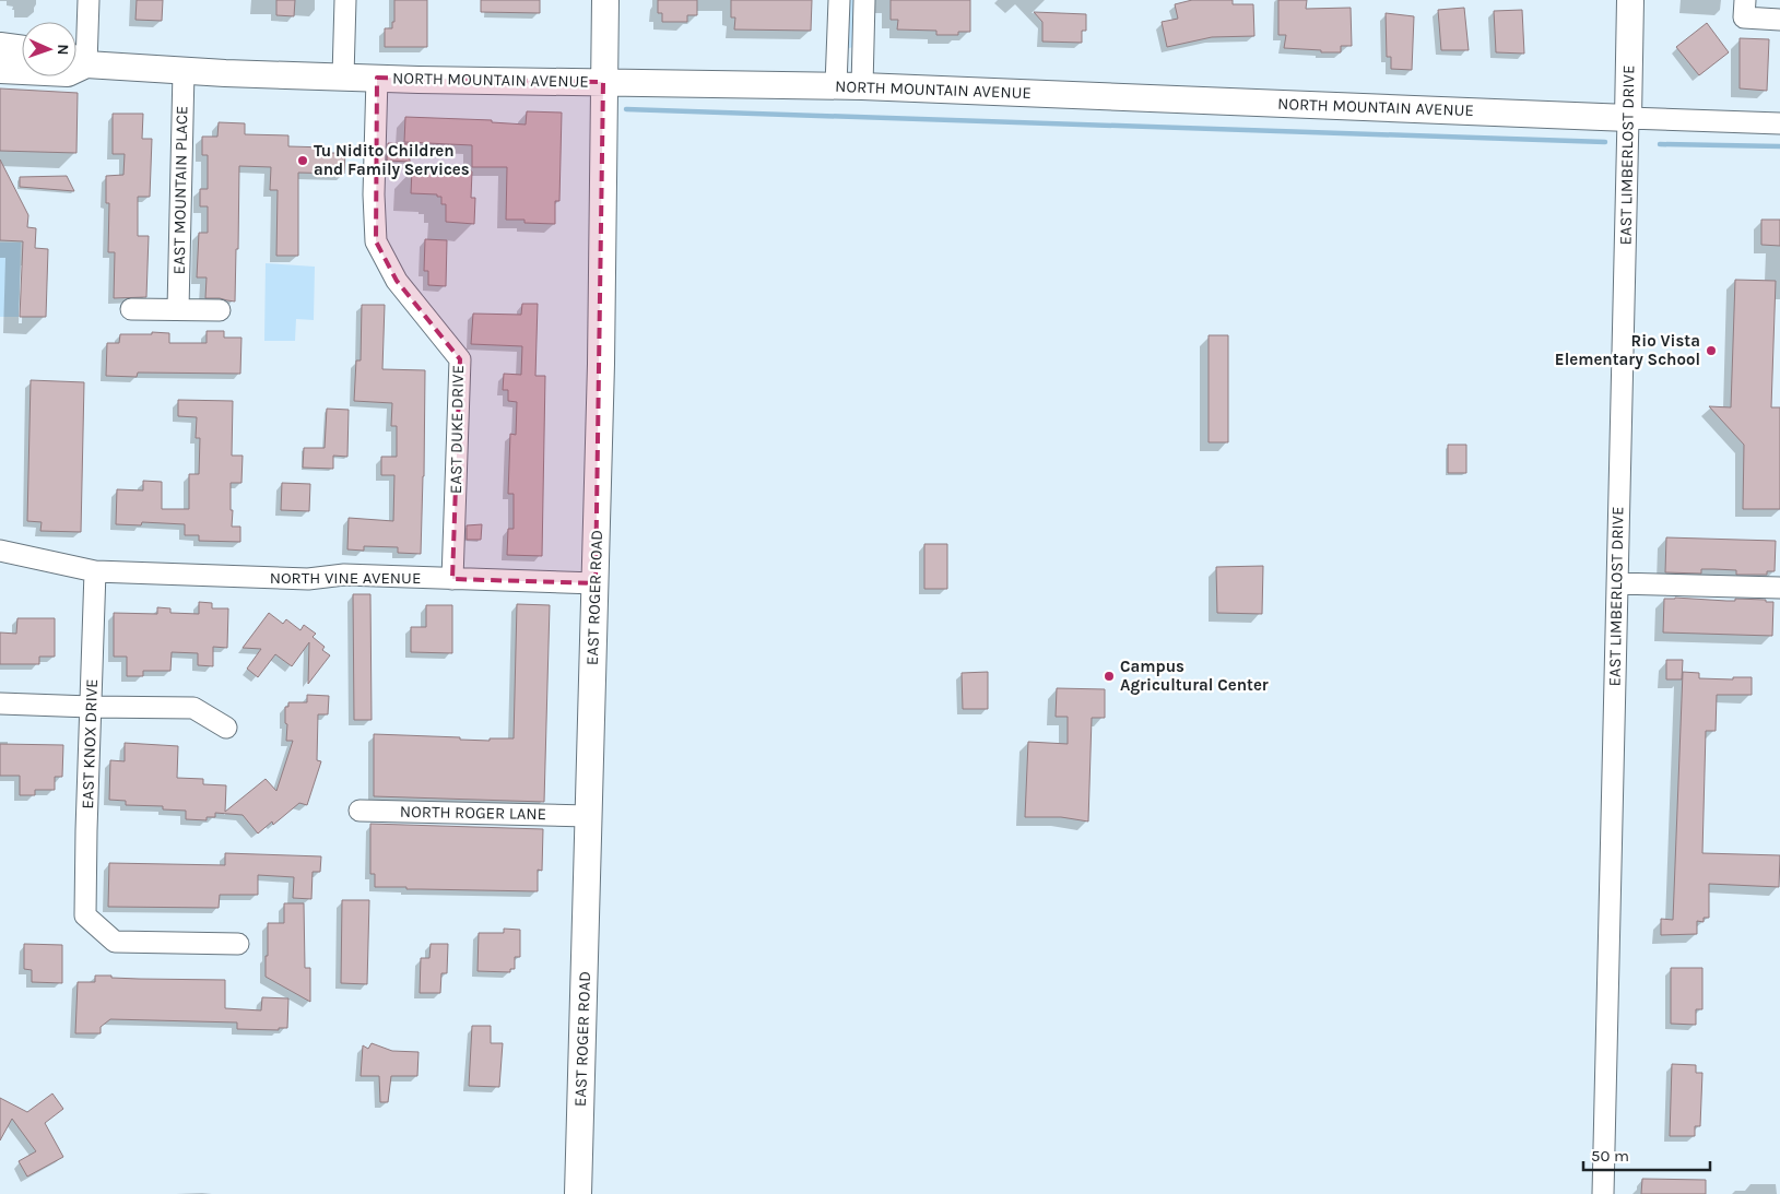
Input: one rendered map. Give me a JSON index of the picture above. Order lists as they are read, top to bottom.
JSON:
{
  "streets": {
    "street": [
      "NORTH MOUNTAIN AVENUE",
      "EAST LIMBERLOST DRIVE",
      "EAST MOUNTAIN PLACE",
      "EAST DUKE DRIVE",
      "NORTH VINE AVENUE",
      "EAST ROGER ROAD",
      "EAST KNOX DRIVE",
      "NORTH ROGER LANE"
    ]
  },
  "crossings": [
    ["NORTH MOUNTAIN AVENUE", "EAST LIMBERLOST DRIVE"],
    ["NORTH MOUNTAIN AVENUE", "EAST MOUNTAIN PLACE"],
    ["NORTH MOUNTAIN AVENUE", "EAST DUKE DRIVE"],
    ["NORTH MOUNTAIN AVENUE", "EAST ROGER ROAD"],
    ["EAST DUKE DRIVE", "NORTH VINE AVENUE"],
    ["NORTH VINE AVENUE", "EAST ROGER ROAD"],
    ["NORTH VINE AVENUE", "EAST KNOX DRIVE"],
    ["EAST ROGER ROAD", "NORTH ROGER LANE"]
  ],
  "places": ["Tu Nidito Children and Family Services", "Rio Vista Elementary School", "Campus Agricultural Center"],
  "scale_bar": "50 m",
  "north": "right"
}
